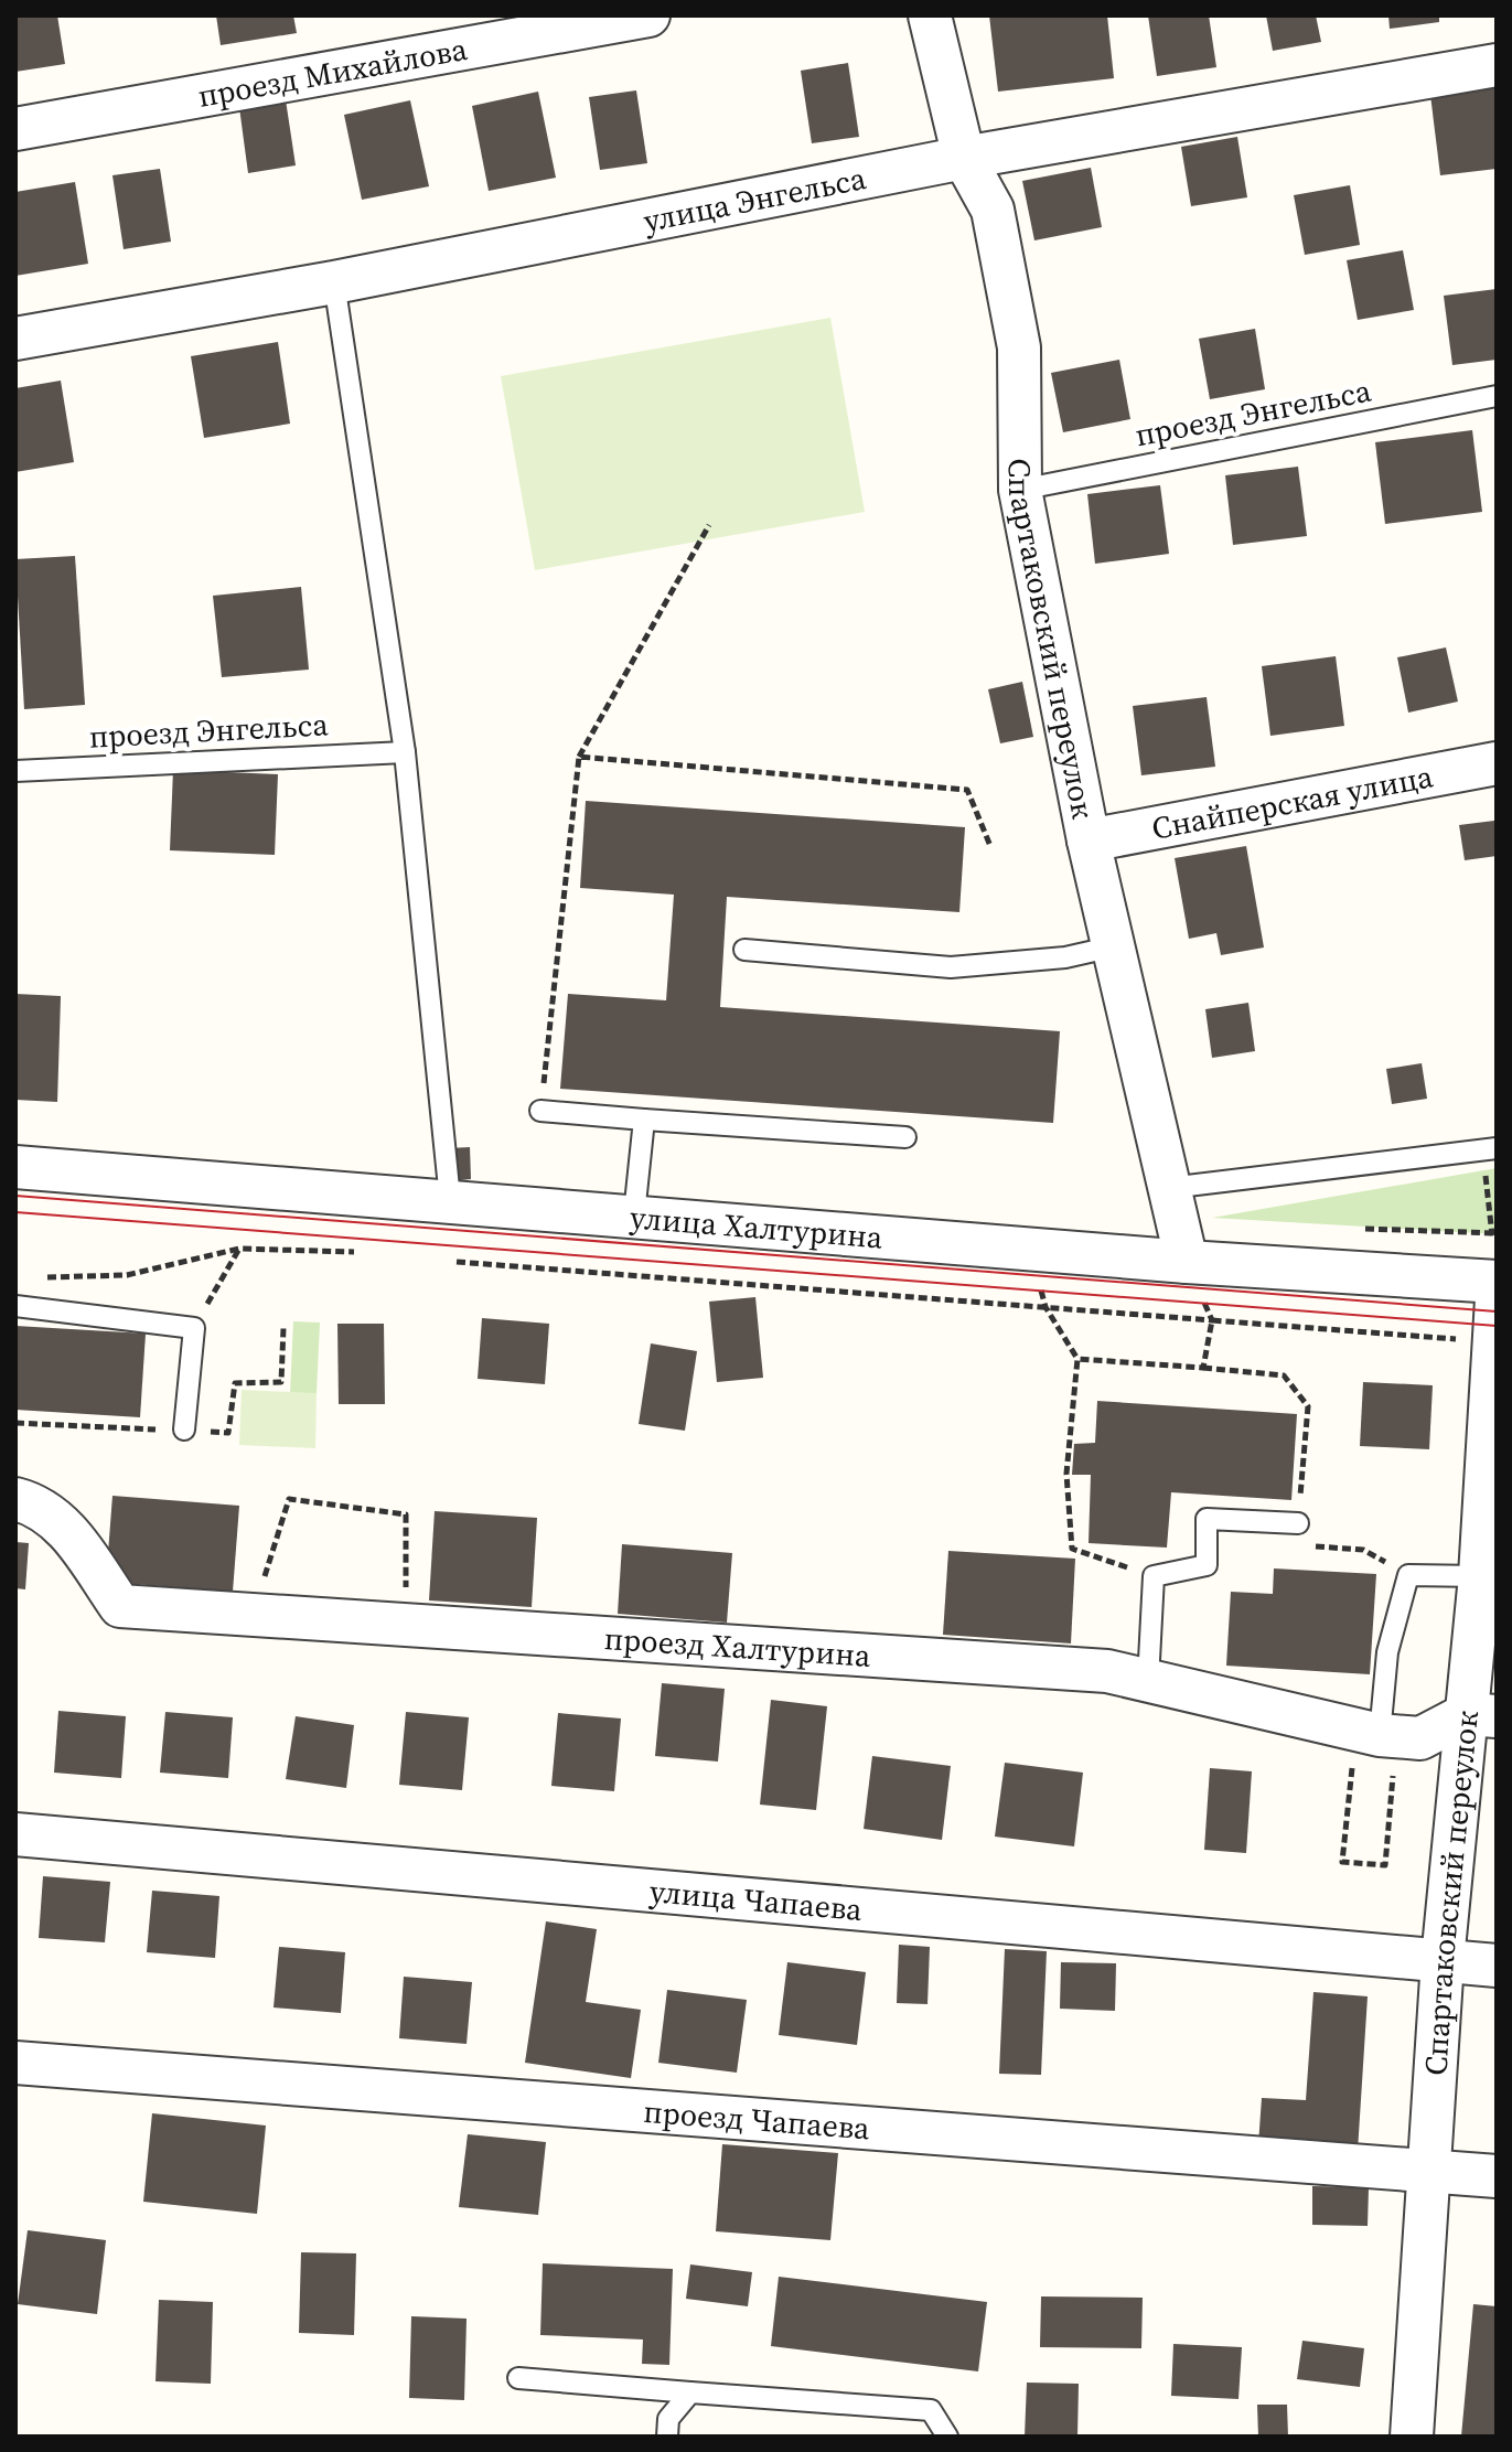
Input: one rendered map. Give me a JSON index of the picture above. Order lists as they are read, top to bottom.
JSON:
{
  "streets": {
    "street": [
      "проезд Михайлова",
      "улица Энгельса",
      "Спартаковский переулок",
      "Снайперская улица",
      "улица Халтурина",
      "проезд Халтурина",
      "улица Чапаева",
      "проезд Чапаева"
    ],
    "lane": ["проезд Энгельса"]
  },
  "crossings": [
    ["улица Энгельса", "Спартаковский переулок"],
    ["проезд Энгельса", "Спартаковский переулок"],
    ["Спартаковский переулок", "Снайперская улица"],
    ["Спартаковский переулок", "улица Халтурина"],
    ["Спартаковский переулок", "проезд Халтурина"],
    ["Спартаковский переулок", "улица Чапаева"],
    ["Спартаковский переулок", "проезд Чапаева"]
  ]
}
